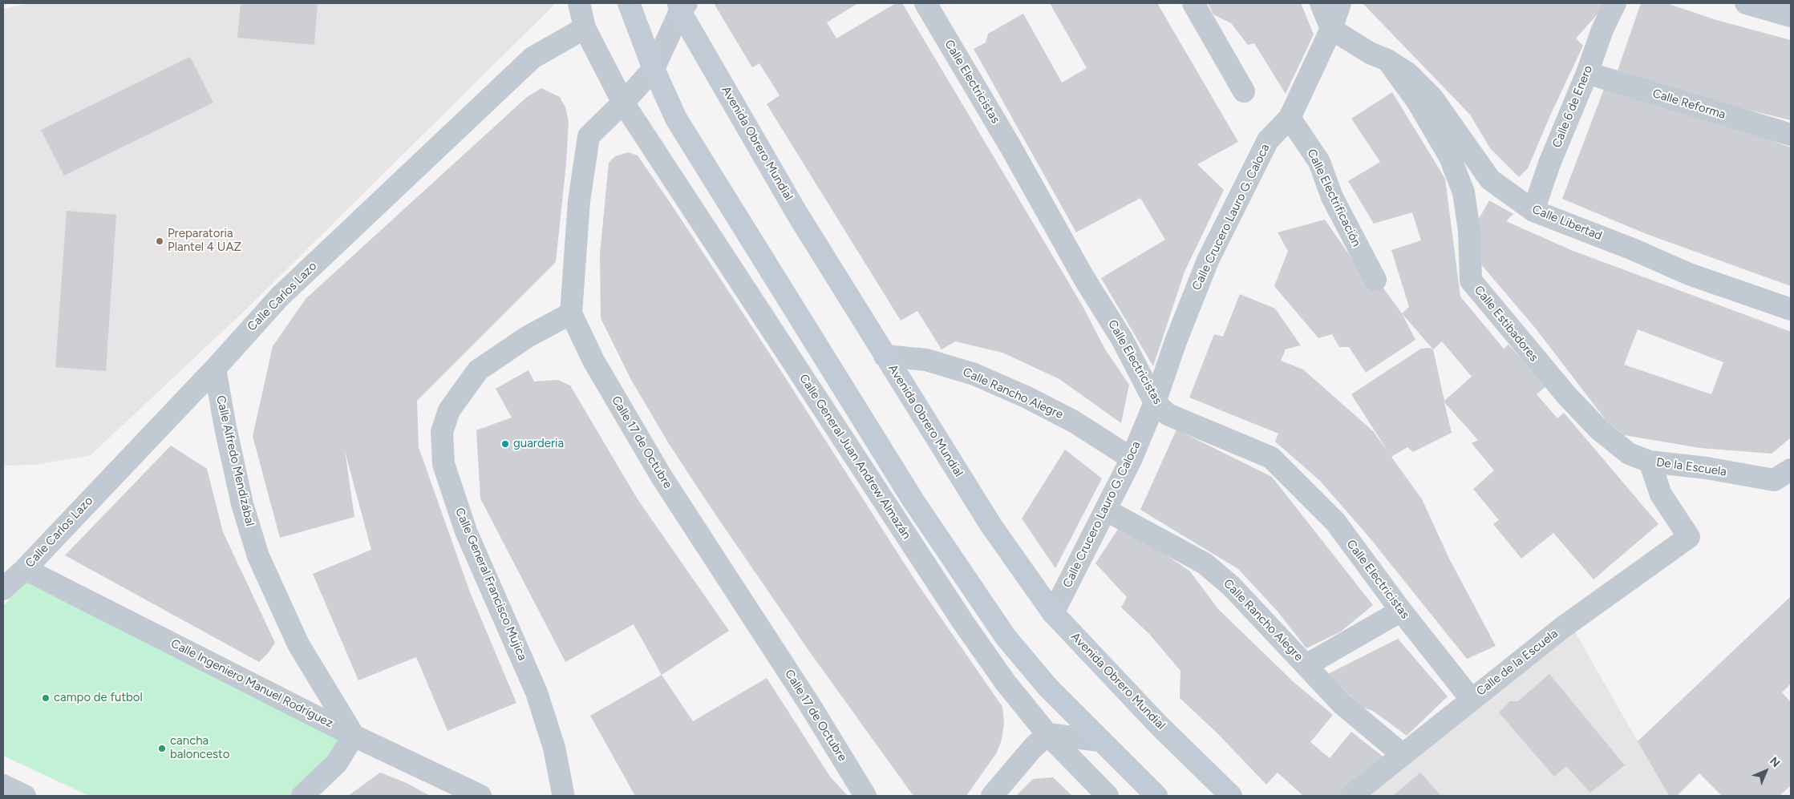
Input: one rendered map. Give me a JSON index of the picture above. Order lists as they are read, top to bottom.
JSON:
{
  "streets": {
    "main road": ["Avenida Obrero Mundial"],
    "street": [
      "Calle Electricistas",
      "Calle Reforma",
      "Calle 6 de Enero",
      "Calle Electrificación",
      "Calle Crucero Lauro G. Caloca",
      "Calle Libertad",
      "Calle Carlos Lazo",
      "Calle Estibadores",
      "Calle Rancho Alegre",
      "Calle 17 de Octubre",
      "Calle General Juan Andrew Almazán",
      "Calle Alfredo Mendizábal",
      "De la Escuela",
      "Calle General Francisco Mujica",
      "Calle de la Escuela",
      "Calle Ingeniero Manuel Rodríguez"
    ]
  },
  "crossings": [
    ["Calle Electricistas", "Calle Crucero Lauro G. Caloca"],
    ["Calle Electricistas", "Calle de la Escuela"],
    ["Calle Reforma", "Calle 6 de Enero"],
    ["Calle 6 de Enero", "Calle Libertad"],
    ["Avenida Obrero Mundial", "Calle Crucero Lauro G. Caloca"],
    ["Avenida Obrero Mundial", "Calle Rancho Alegre"],
    ["Avenida Obrero Mundial", "Calle 17 de Octubre"],
    ["Calle Electrificación", "Calle Crucero Lauro G. Caloca"],
    ["Calle Crucero Lauro G. Caloca", "Calle Libertad"],
    ["Calle Crucero Lauro G. Caloca", "Calle Rancho Alegre"],
    ["Calle Libertad", "Calle Estibadores"],
    ["Calle Carlos Lazo", "Calle General Juan Andrew Almazán"],
    ["Calle Carlos Lazo", "Calle Alfredo Mendizábal"],
    ["Calle Carlos Lazo", "Calle Ingeniero Manuel Rodríguez"],
    ["Calle Estibadores", "De la Escuela"],
    ["Calle Rancho Alegre", "Calle de la Escuela"],
    ["Calle 17 de Octubre", "Calle General Juan Andrew Almazán"],
    ["Calle 17 de Octubre", "Calle General Francisco Mujica"],
    ["Calle Alfredo Mendizábal", "Calle Ingeniero Manuel Rodríguez"],
    ["De la Escuela", "Calle de la Escuela"]
  ],
  "places": [
    "Preparatoria Plantel 4 UAZ",
    "guarderia",
    "campo de futbol",
    "cancha baloncesto"
  ],
  "north": "top right"
}
